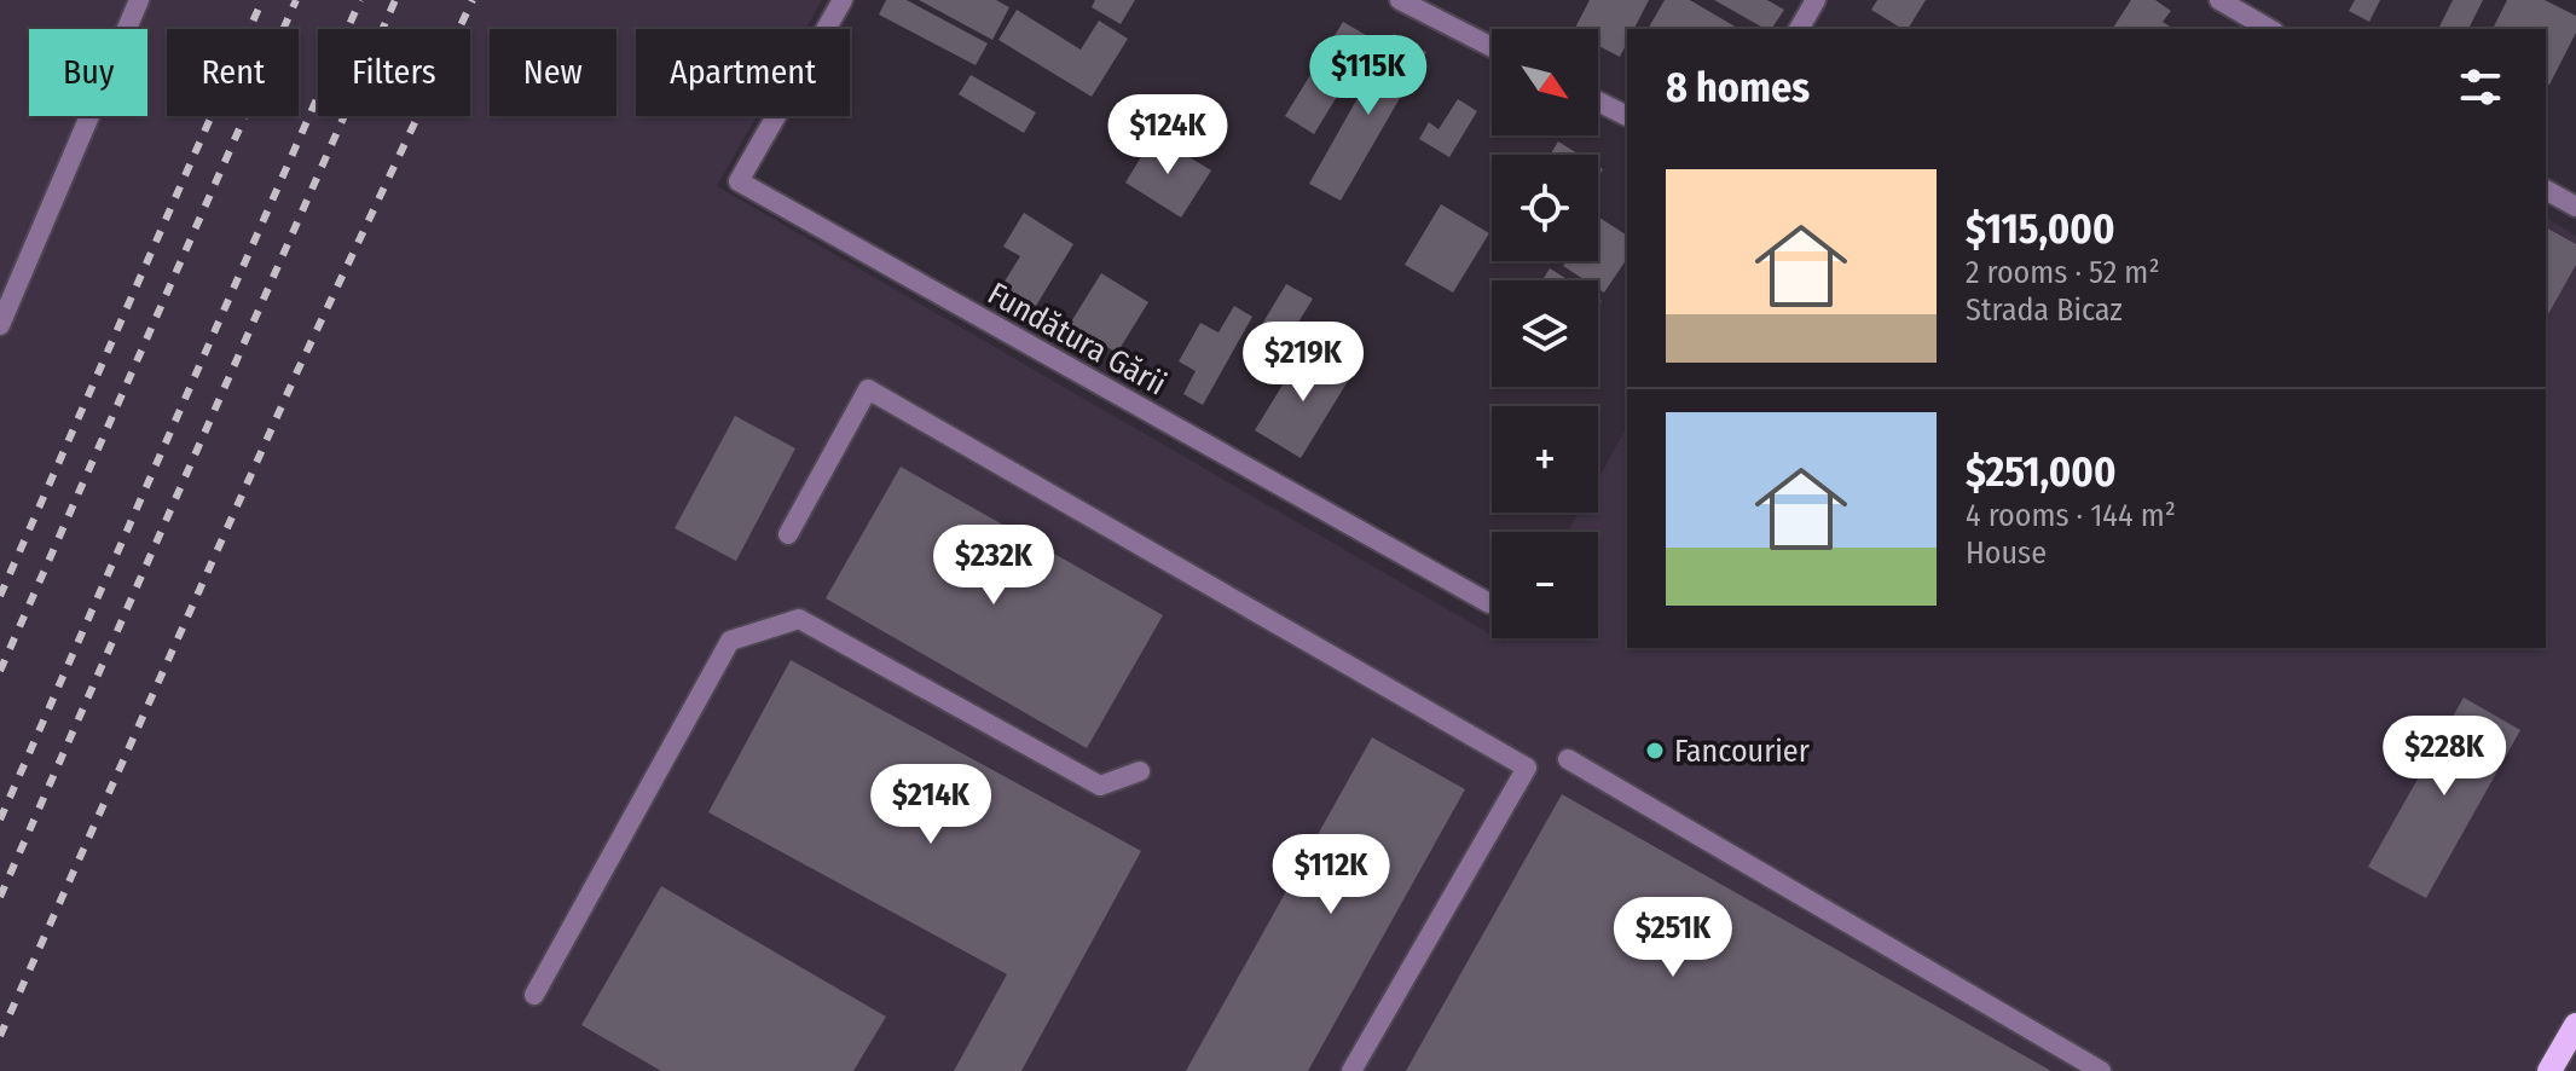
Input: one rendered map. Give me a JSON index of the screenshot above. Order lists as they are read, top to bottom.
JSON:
{
  "streets": {
    "street": ["Fundătura Gării"]
  },
  "places": ["Fancourier"],
  "north": "bottom right",
  "page": {
    "map_buttons": ["+", "−"],
    "chip": [
      "Buy",
      "Rent",
      "Filters",
      "New",
      "Apartment"
    ],
    "heading": "8 homes",
    "price": [
      "$115K",
      "$124K",
      "$219K",
      "$232K",
      "$228K",
      "$214K",
      "$112K",
      "$251K"
    ],
    "list": [
      {
        "name": "$115,000",
        "note": "2 rooms · 52 m² · Strada Bicaz"
      },
      {
        "name": "$251,000",
        "note": "4 rooms · 144 m² · House"
      }
    ]
  }
}
